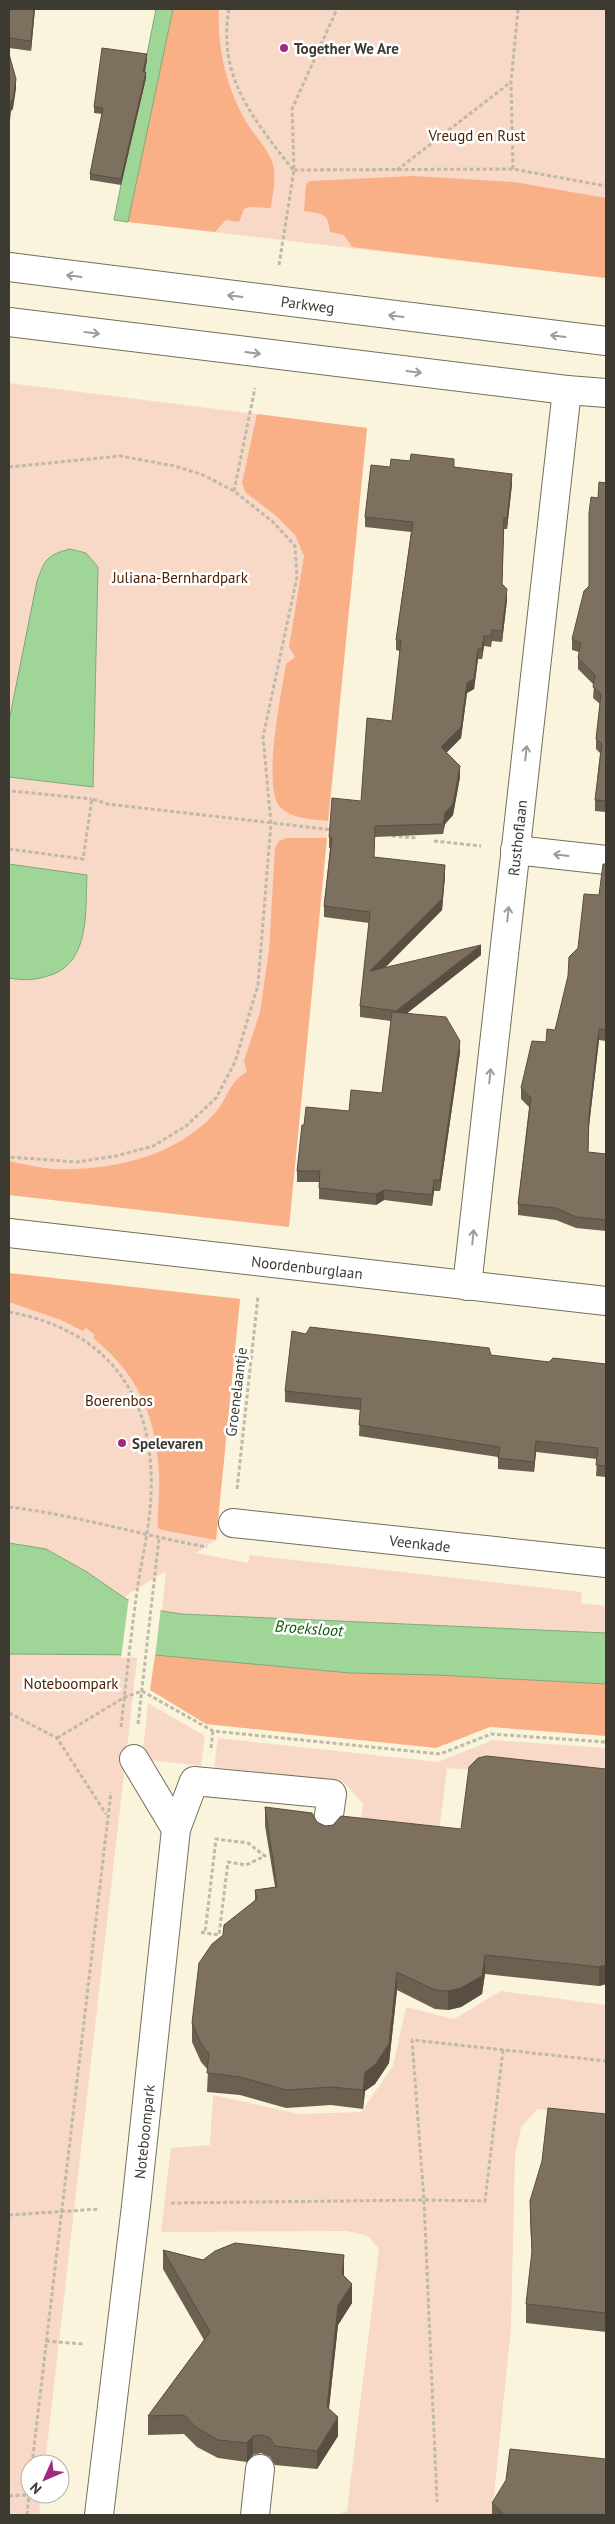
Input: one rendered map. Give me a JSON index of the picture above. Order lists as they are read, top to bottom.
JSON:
{
  "streets": {
    "street": [
      "Parkweg",
      "Rusthoflaan",
      "Noordenburglaan",
      "Veenkade",
      "Noteboompark"
    ],
    "path": ["Groenelaantje"]
  },
  "crossings": [
    ["Rusthoflaan", "Noordenburglaan"],
    ["Noordenburglaan", "Groenelaantje"],
    ["Groenelaantje", "Veenkade"]
  ],
  "one_way": ["Rusthoflaan"],
  "water": ["Broeksloot"],
  "parks": [
    "Vreugd en Rust",
    "Juliana-Bernhardpark",
    "Boerenbos",
    "Noteboompark"
  ],
  "places": ["Together We Are", "Spelevaren"],
  "north": "bottom left"
}
